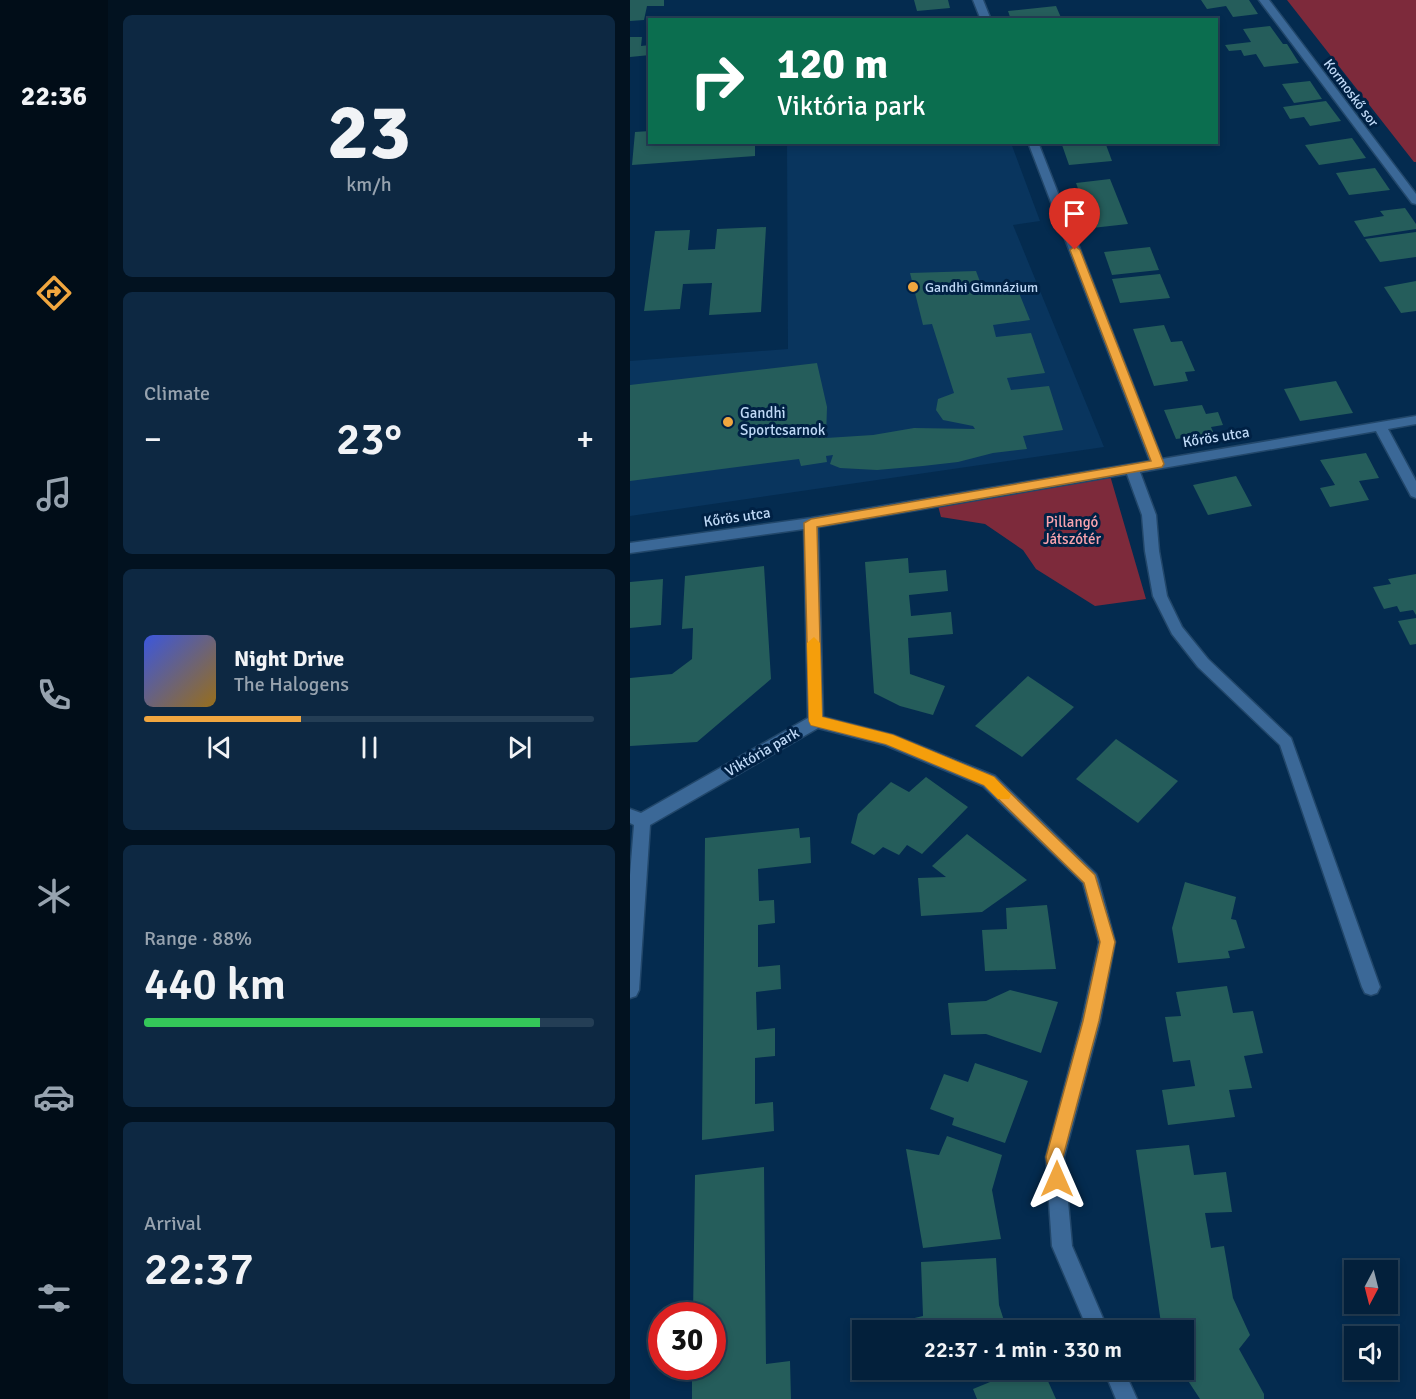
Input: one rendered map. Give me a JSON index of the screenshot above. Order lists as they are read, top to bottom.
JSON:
{
  "streets": {
    "street": ["Kormoskő sor", "Kőrös utca", "Viktória park"]
  },
  "crossings": [
    ["Kőrös utca", "Viktória park"]
  ],
  "parks": ["Pillangó Játszótér"],
  "places": ["Gandhi Gimnázium", "Gandhi Sportcsarnok"],
  "north": "bottom",
  "page": {
    "tabs": "22:36",
    "tile": [
      ["23", "km/h"],
      "Climate",
      ["Range · 88%", "440 km"],
      ["Arrival", "22:37"]
    ],
    "turn": ["120 m", "Viktória park"],
    "heat": ["−", "23°", "+"],
    "song": ["Night Drive", "The Halogens"],
    "limit": "30",
    "trip": "22:37 · 1 min · 330 m"
  }
}
